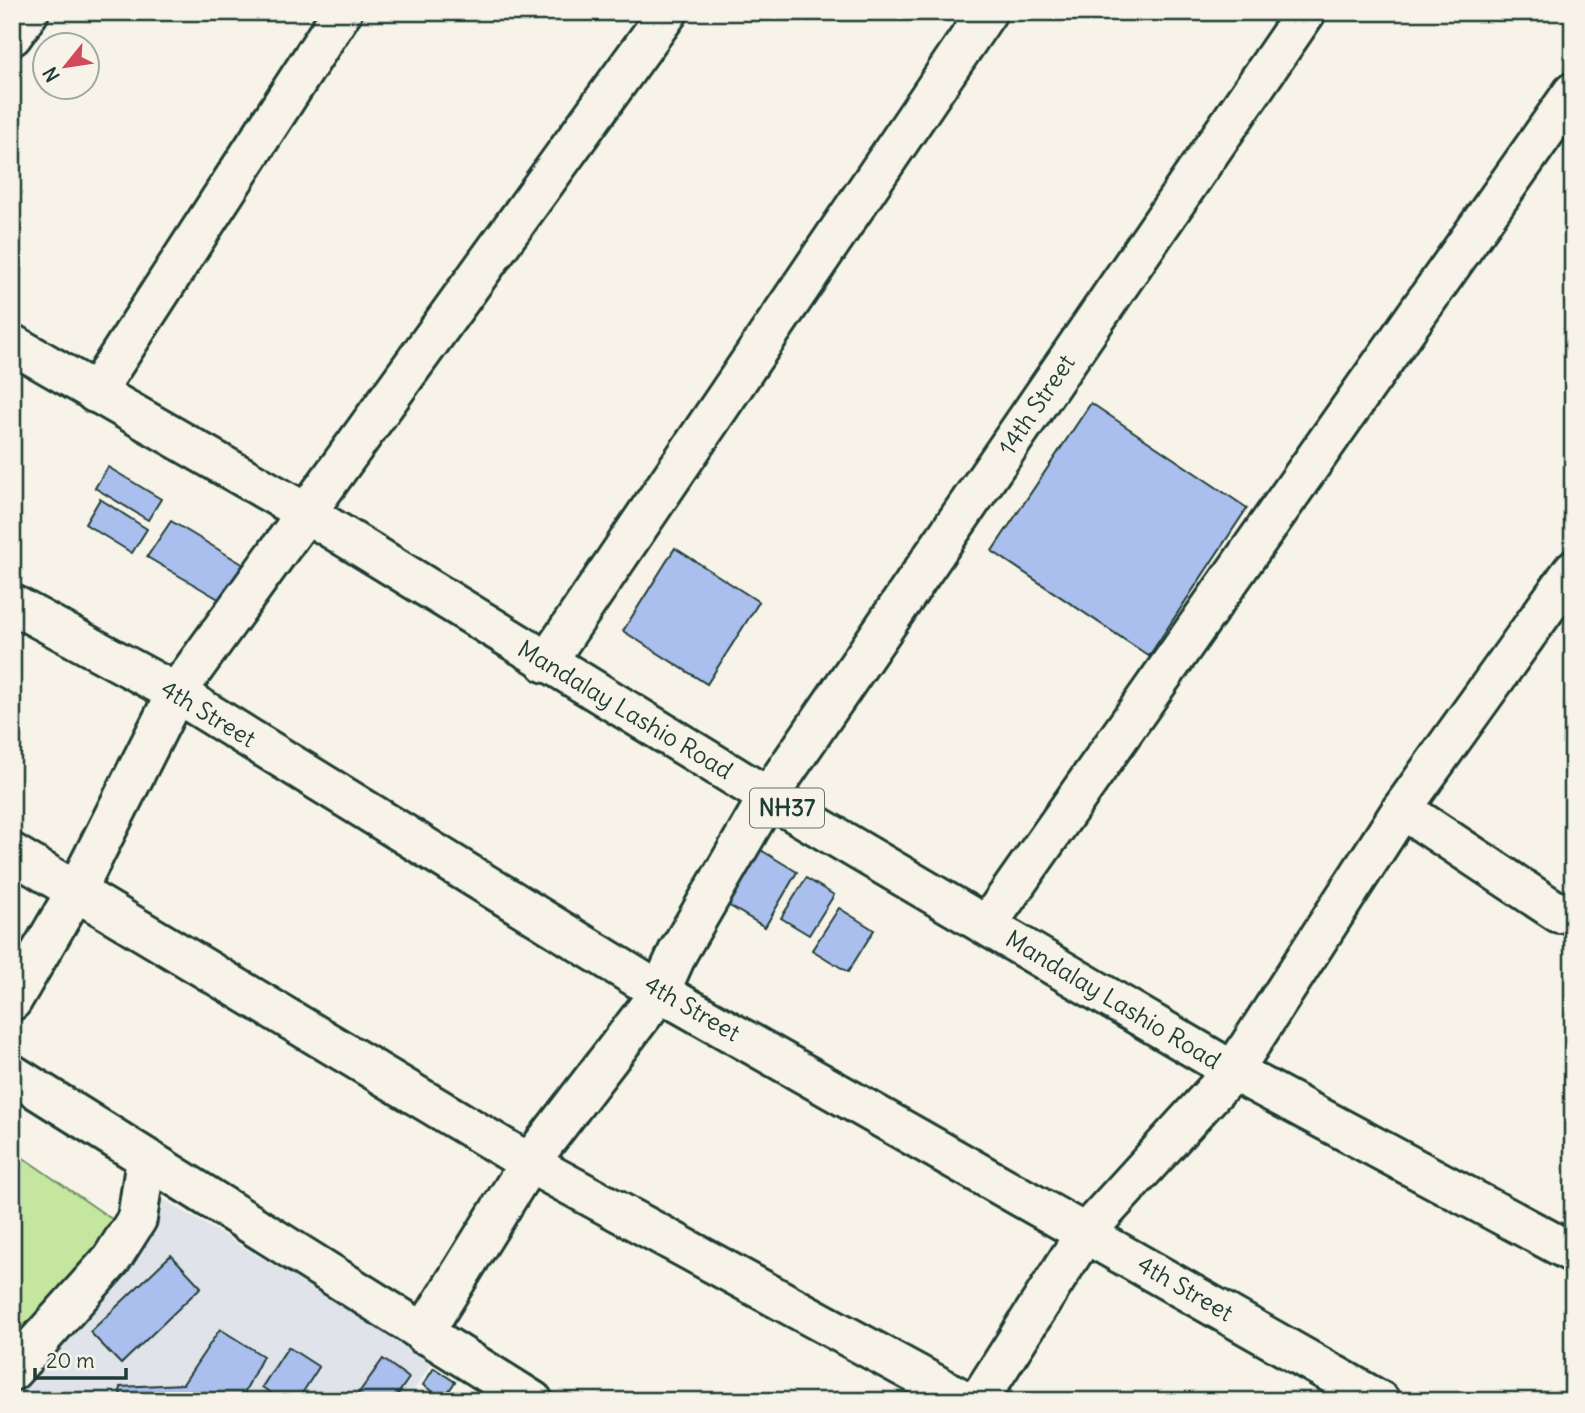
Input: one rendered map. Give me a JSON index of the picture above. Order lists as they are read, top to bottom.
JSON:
{
  "streets": {
    "main road": [
      "14th Street",
      "Mandalay Lashio Road",
      "4th Street",
      "NH37"
    ]
  },
  "crossings": [
    ["14th Street", "Mandalay Lashio Road"],
    ["14th Street", "4th Street"]
  ],
  "scale_bar": "20 m",
  "north": "bottom left"
}
